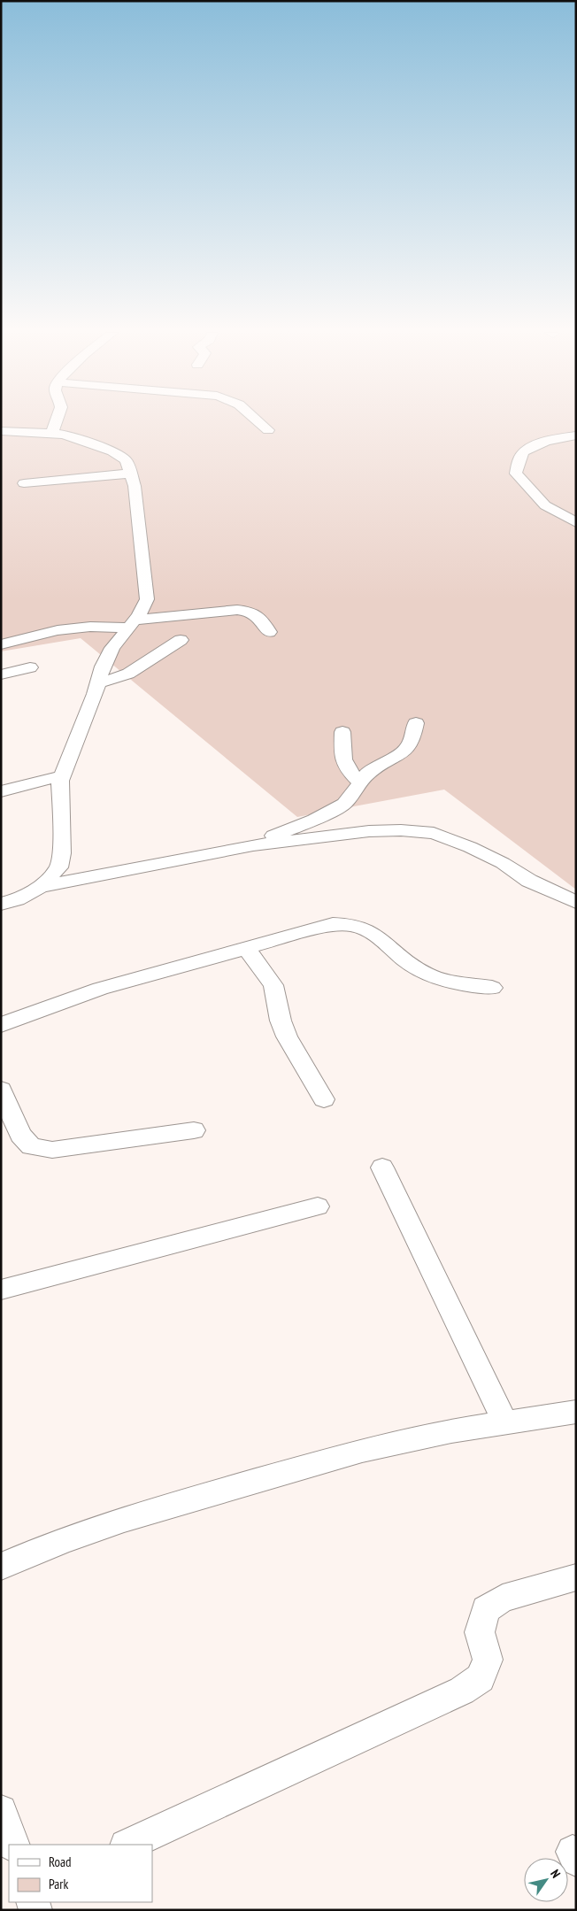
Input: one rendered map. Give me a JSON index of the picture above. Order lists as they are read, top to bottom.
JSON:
{
  "legend": ["Road", "Park"],
  "north": "top right"
}
